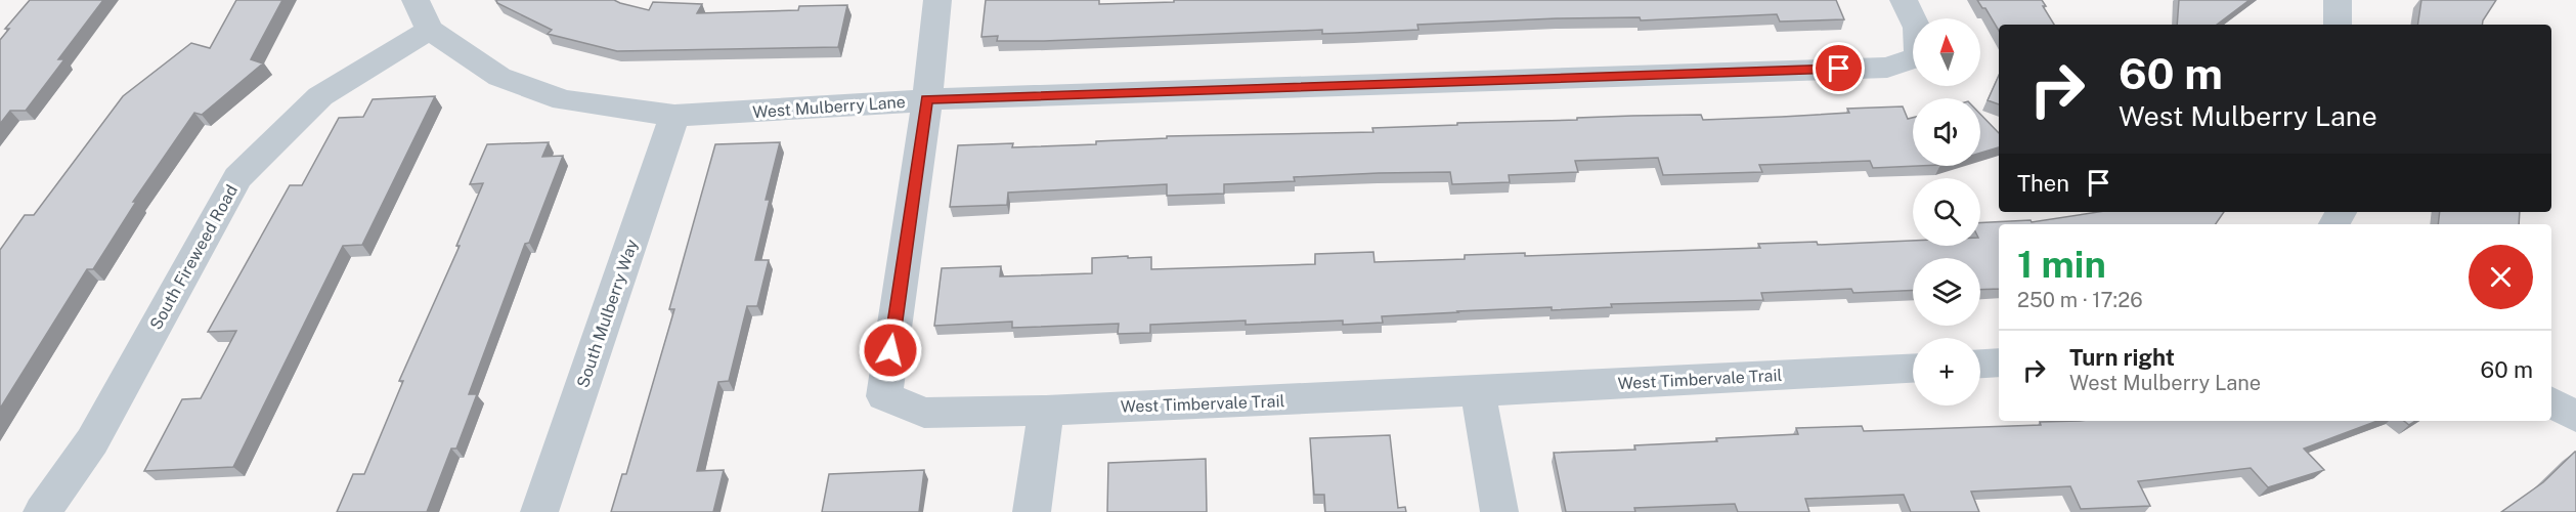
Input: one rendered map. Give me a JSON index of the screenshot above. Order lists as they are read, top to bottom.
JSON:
{
  "streets": {
    "street": [
      "West Mulberry Lane",
      "South Fireweed Road",
      "South Mulberry Way",
      "West Timbervale Trail"
    ]
  },
  "crossings": [
    ["West Mulberry Lane", "South Fireweed Road"],
    ["West Mulberry Lane", "South Mulberry Way"],
    ["West Mulberry Lane", "West Timbervale Trail"]
  ],
  "north": "top",
  "page": {
    "map_buttons": "+",
    "turn": ["60 m", "West Mulberry Lane"],
    "then": "Then",
    "heading": ["1 min", "250 m · 17:26"],
    "list": [
      {
        "name": "Turn right",
        "note": "West Mulberry Lane",
        "value": "60 m"
      }
    ]
  }
}
